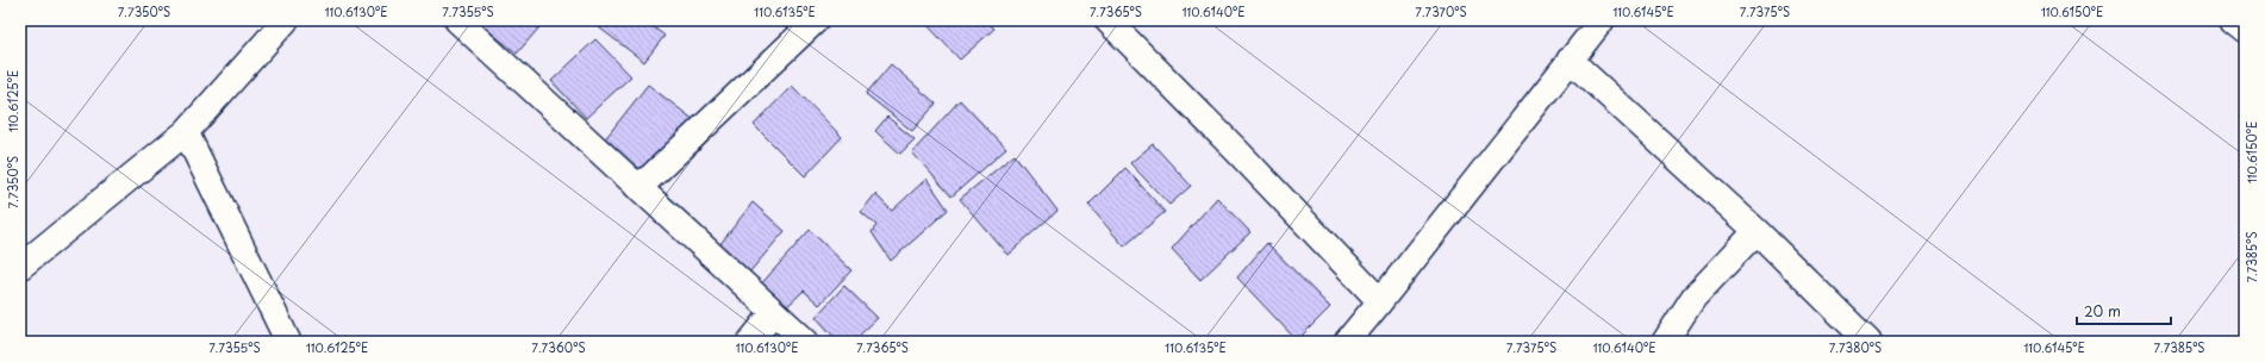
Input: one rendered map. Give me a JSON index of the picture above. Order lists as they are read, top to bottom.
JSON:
{
  "scale_bar": "20 m",
  "coordinates": [
    "7.7350°S",
    "110.6130°E",
    "7.7355°S",
    "110.6135°E",
    "7.7365°S",
    "110.6140°E",
    "7.7370°S",
    "110.6145°E",
    "7.7375°S",
    "110.6150°E",
    "110.6125°E",
    "7.7385°S",
    "7.7360°S",
    "7.7380°S"
  ]
}
